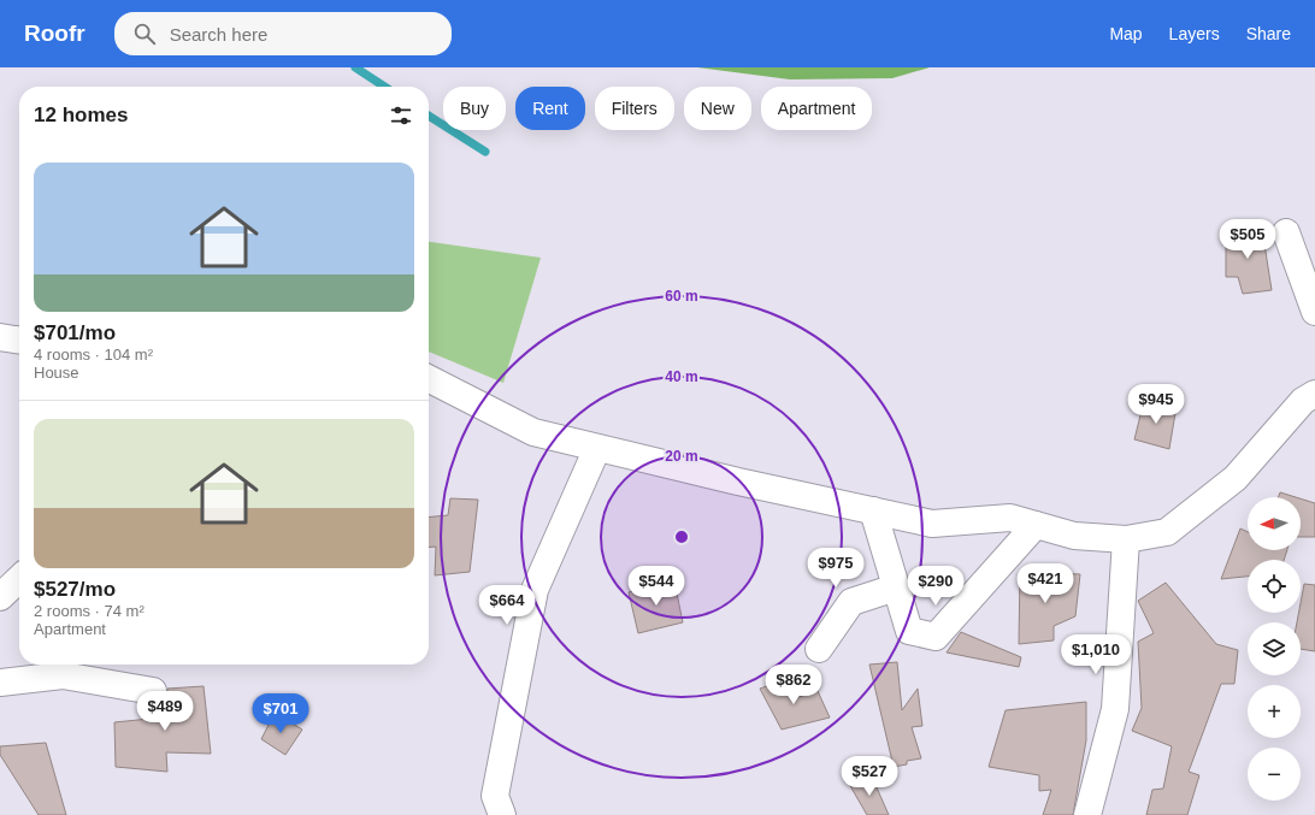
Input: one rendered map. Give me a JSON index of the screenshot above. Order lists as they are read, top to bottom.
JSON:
{
  "north": "left",
  "page": {
    "header": "Roofr",
    "search": "Search here",
    "nav": ["Map", "Layers", "Share"],
    "chip": [
      "Buy",
      "Rent",
      "Filters",
      "New",
      "Apartment"
    ],
    "heading": "12 homes",
    "list": [
      {
        "name": "$701/mo",
        "note": "4 rooms · 104 m² · House"
      },
      {
        "name": "$527/mo",
        "note": "2 rooms · 74 m² · Apartment"
      }
    ],
    "price": [
      "$505",
      "$945",
      "$975",
      "$421",
      "$544",
      "$290",
      "$664",
      "$1,010",
      "$862",
      "$489",
      "$701",
      "$527"
    ],
    "map_buttons": ["+", "−"]
  },
  "rings": ["60 m", "40 m", "20 m"]
}
